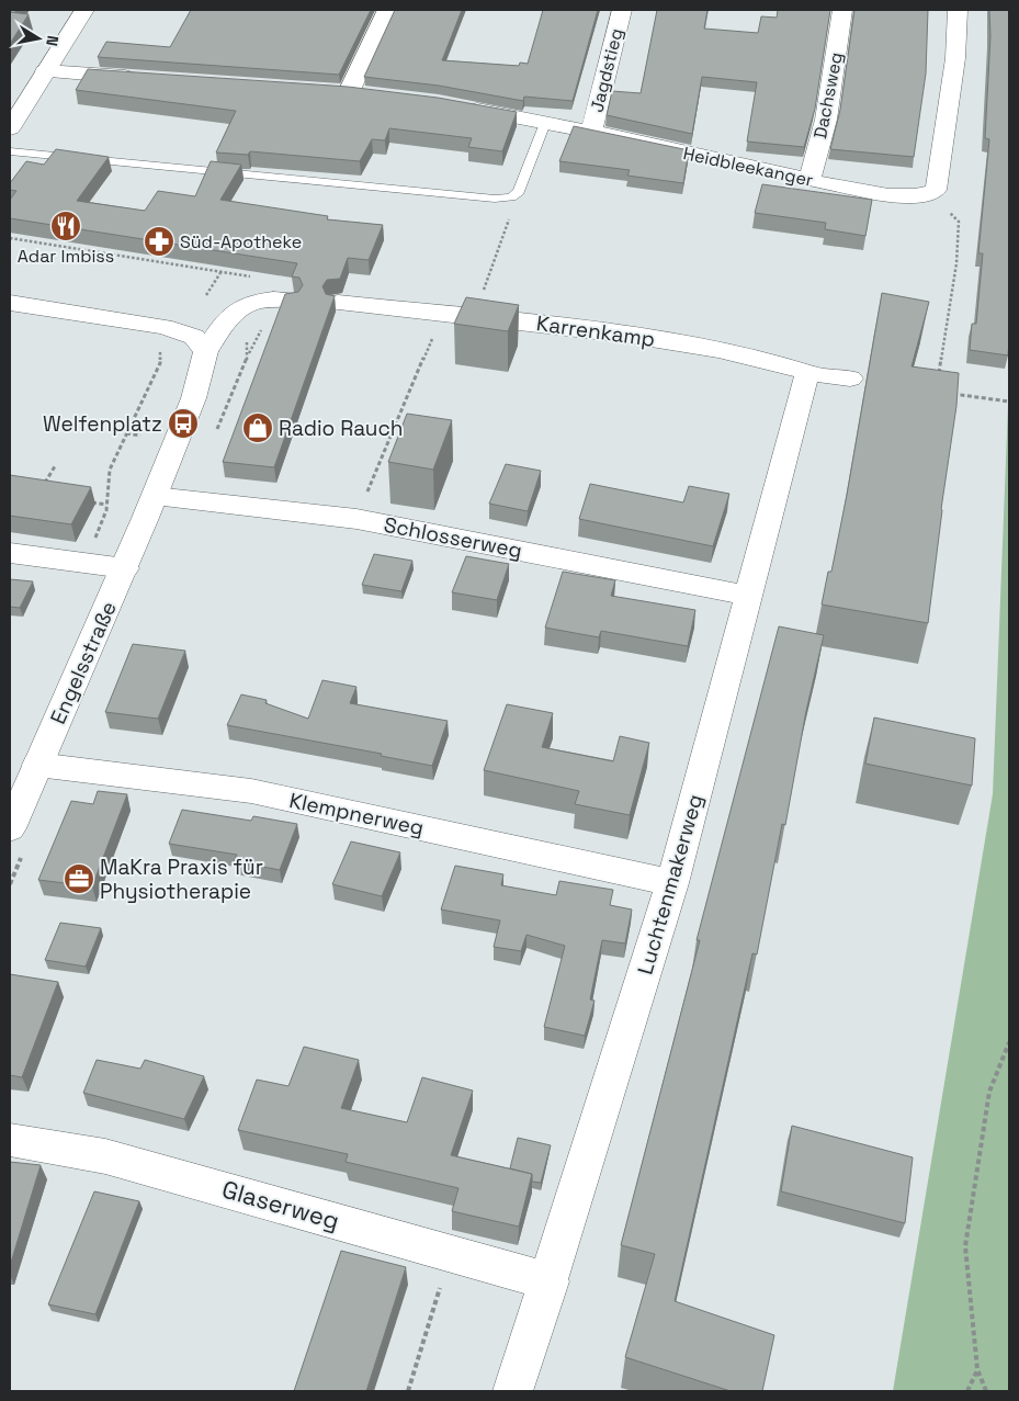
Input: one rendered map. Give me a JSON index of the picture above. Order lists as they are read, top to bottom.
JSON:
{
  "streets": {
    "street": [
      "Jagdstieg",
      "Dachsweg",
      "Heidbleekanger",
      "Karrenkamp",
      "Schlosserweg",
      "Engelsstraße",
      "Klempnerweg",
      "Luchtenmakerweg",
      "Glaserweg"
    ]
  },
  "crossings": [
    ["Jagdstieg", "Heidbleekanger"],
    ["Dachsweg", "Heidbleekanger"],
    ["Karrenkamp", "Luchtenmakerweg"],
    ["Schlosserweg", "Engelsstraße"],
    ["Schlosserweg", "Luchtenmakerweg"],
    ["Engelsstraße", "Klempnerweg"],
    ["Klempnerweg", "Luchtenmakerweg"],
    ["Luchtenmakerweg", "Glaserweg"]
  ],
  "places": {
    "restaurant": ["Adar Imbiss"],
    "pharmacy": ["Süd-Apotheke"],
    "bus stop": ["Welfenplatz"],
    "shop": ["Radio Rauch"],
    "office": ["MaKra Praxis für Physiotherapie"]
  },
  "north": "right"
}
